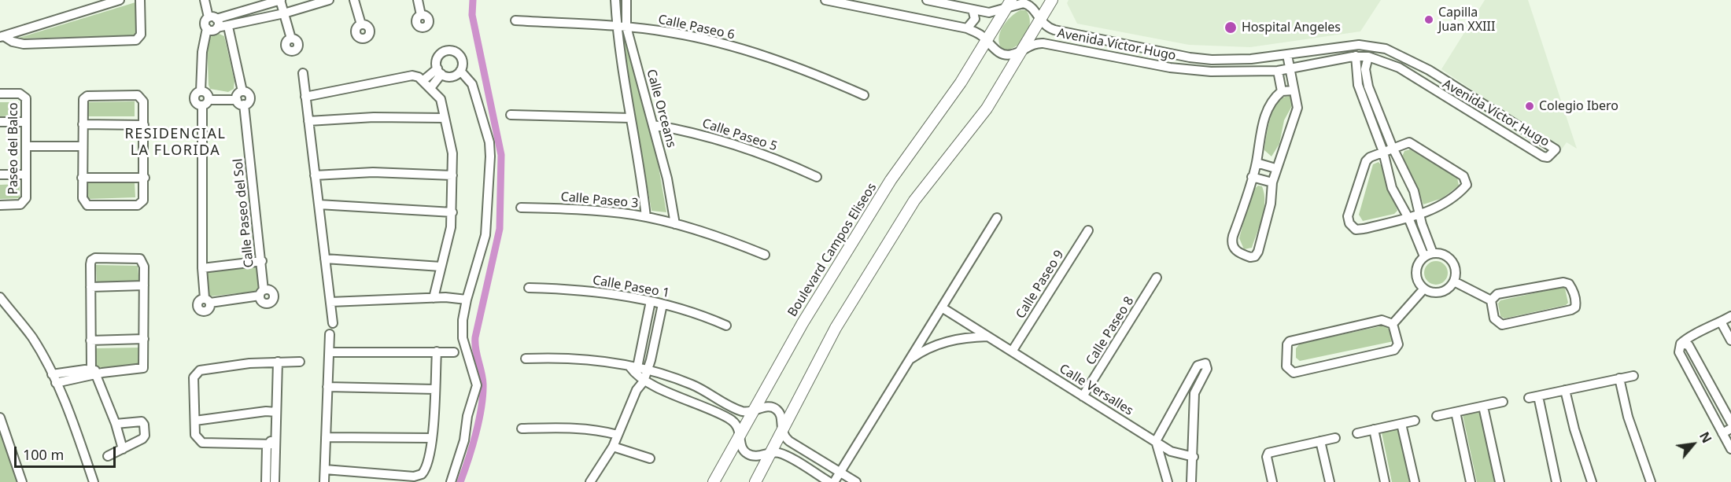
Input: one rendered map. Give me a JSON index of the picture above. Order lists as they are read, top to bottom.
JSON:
{
  "streets": {
    "main road": ["Boulevard Campos Eliseos"],
    "street": [
      "Calle Paseo 6",
      "Avenida Víctor Hugo",
      "Calle Orceans",
      "Calle Paseo 5",
      "Paseo del Balco",
      "Calle Paseo 3",
      "Calle Paseo del Sol",
      "Calle Paseo 9",
      "Calle Paseo 1",
      "Calle Paseo 8",
      "Calle Versalles"
    ]
  },
  "crossings": [
    ["Calle Paseo 6", "Calle Orceans"],
    ["Avenida Víctor Hugo", "Boulevard Campos Eliseos"],
    ["Calle Orceans", "Calle Paseo 5"],
    ["Calle Orceans", "Calle Paseo 3"],
    ["Calle Paseo 9", "Calle Versalles"],
    ["Calle Paseo 8", "Calle Versalles"]
  ],
  "districts": ["RESIDENCIAL LA FLORIDA"],
  "places": ["Capilla Juan XXIII", "Hospital Angeles", "Colegio Ibero"],
  "scale_bar": "100 m",
  "north": "top right"
}
